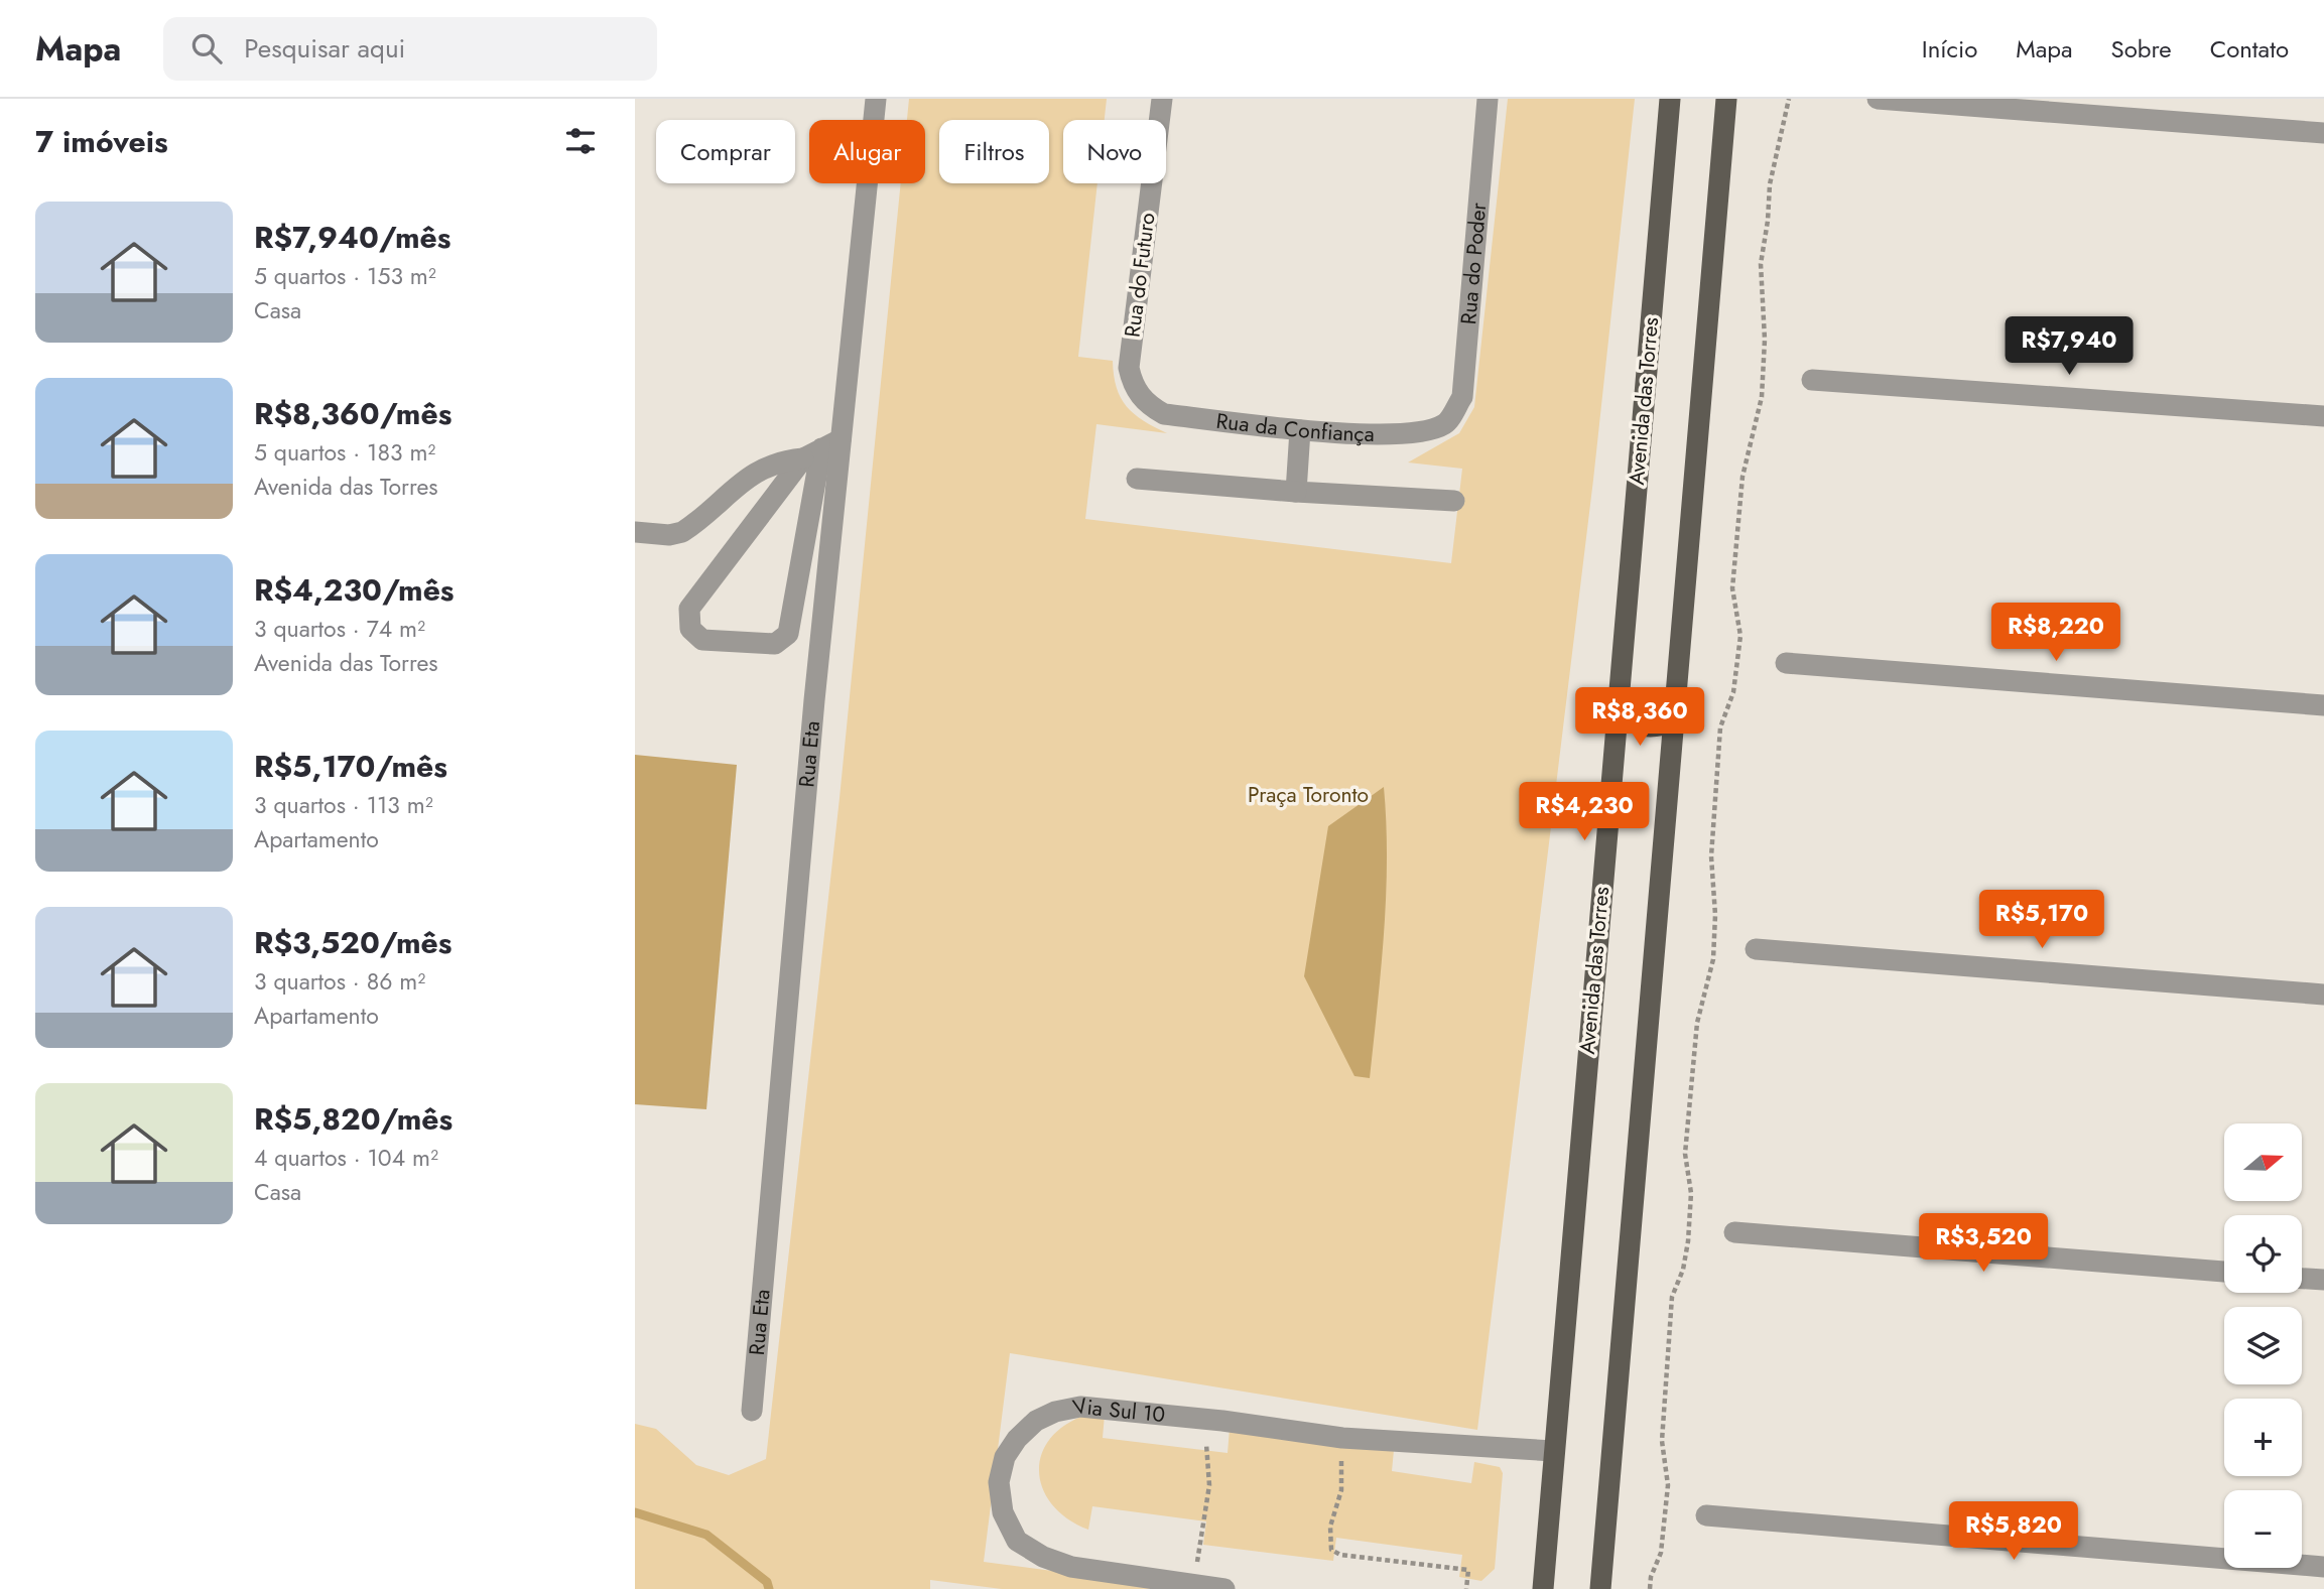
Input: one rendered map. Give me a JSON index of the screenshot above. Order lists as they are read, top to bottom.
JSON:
{
  "streets": {
    "main road": ["Avenida das Torres"],
    "street": [
      "Rua do Poder",
      "Rua do Futuro",
      "Rua da Confiança",
      "Rua Eta",
      "Via Sul 10"
    ]
  },
  "crossings": [
    ["Rua do Poder", "Rua da Confiança"],
    ["Rua do Futuro", "Rua da Confiança"],
    ["Avenida das Torres", "Via Sul 10"]
  ],
  "parks": ["Praça Toronto"],
  "north": "right",
  "page": {
    "header": "Mapa",
    "search": "Pesquisar aqui",
    "nav": [
      "Início",
      "Mapa",
      "Sobre",
      "Contato"
    ],
    "heading": "7 imóveis",
    "chip": [
      "Comprar",
      "Alugar",
      "Filtros",
      "Novo"
    ],
    "list": [
      {
        "name": "R$7,940/mês",
        "note": "5 quartos · 153 m² · Casa"
      },
      {
        "name": "R$8,360/mês",
        "note": "5 quartos · 183 m² · Avenida das Torres"
      },
      {
        "name": "R$4,230/mês",
        "note": "3 quartos · 74 m² · Avenida das Torres"
      },
      {
        "name": "R$5,170/mês",
        "note": "3 quartos · 113 m² · Apartamento"
      },
      {
        "name": "R$3,520/mês",
        "note": "3 quartos · 86 m² · Apartamento"
      },
      {
        "name": "R$5,820/mês",
        "note": "4 quartos · 104 m² · Casa"
      }
    ],
    "price": [
      "R$7,940",
      "R$8,220",
      "R$8,360",
      "R$4,230",
      "R$5,170",
      "R$3,520",
      "R$5,820"
    ],
    "map_buttons": ["+", "−"]
  }
}
